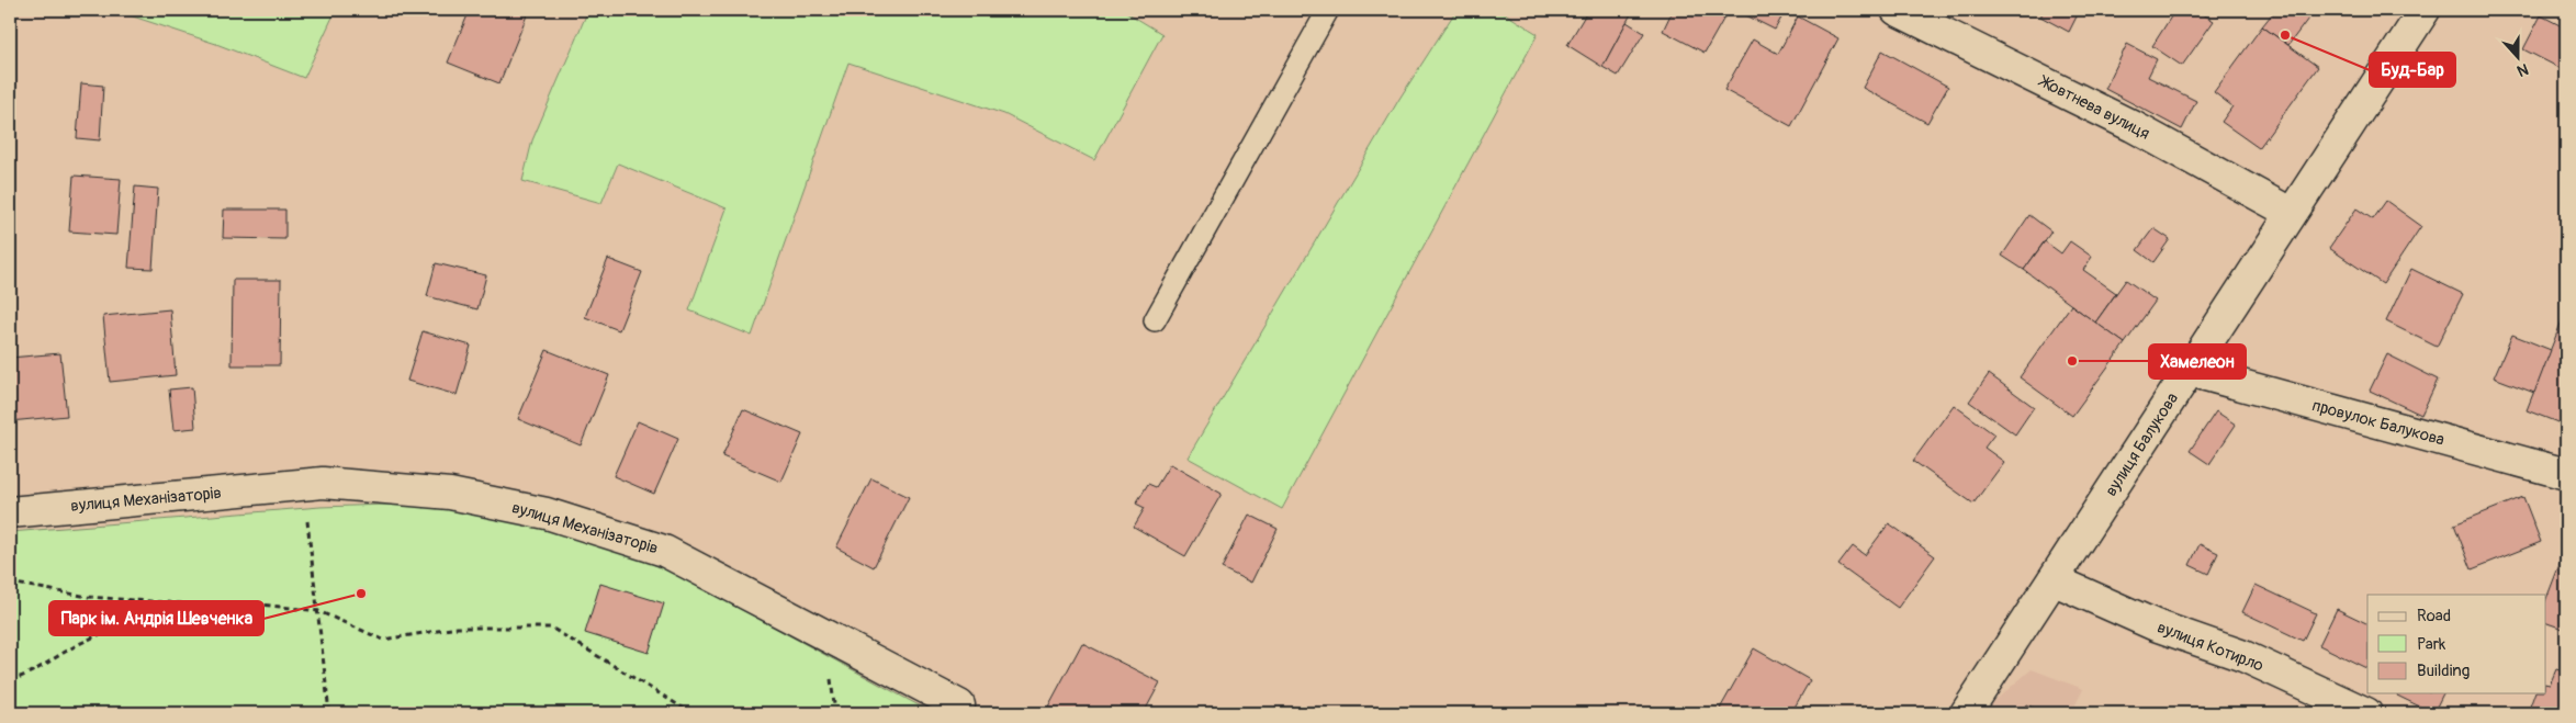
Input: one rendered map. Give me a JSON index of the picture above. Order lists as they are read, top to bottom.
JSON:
{
  "streets": {
    "street": [
      "Жовтнева вулиця",
      "провулок Балукова",
      "вулиця Балукова",
      "вулиця Механізаторів",
      "вулиця Котирло"
    ]
  },
  "crossings": [
    ["Жовтнева вулиця", "вулиця Балукова"],
    ["провулок Балукова", "вулиця Балукова"],
    ["вулиця Балукова", "вулиця Котирло"]
  ],
  "places": ["Буд-Бар", "Хамелеон", "Парк ім. Андрія Шевченка"],
  "legend": ["Road", "Park", "Building"],
  "north": "bottom"
}
